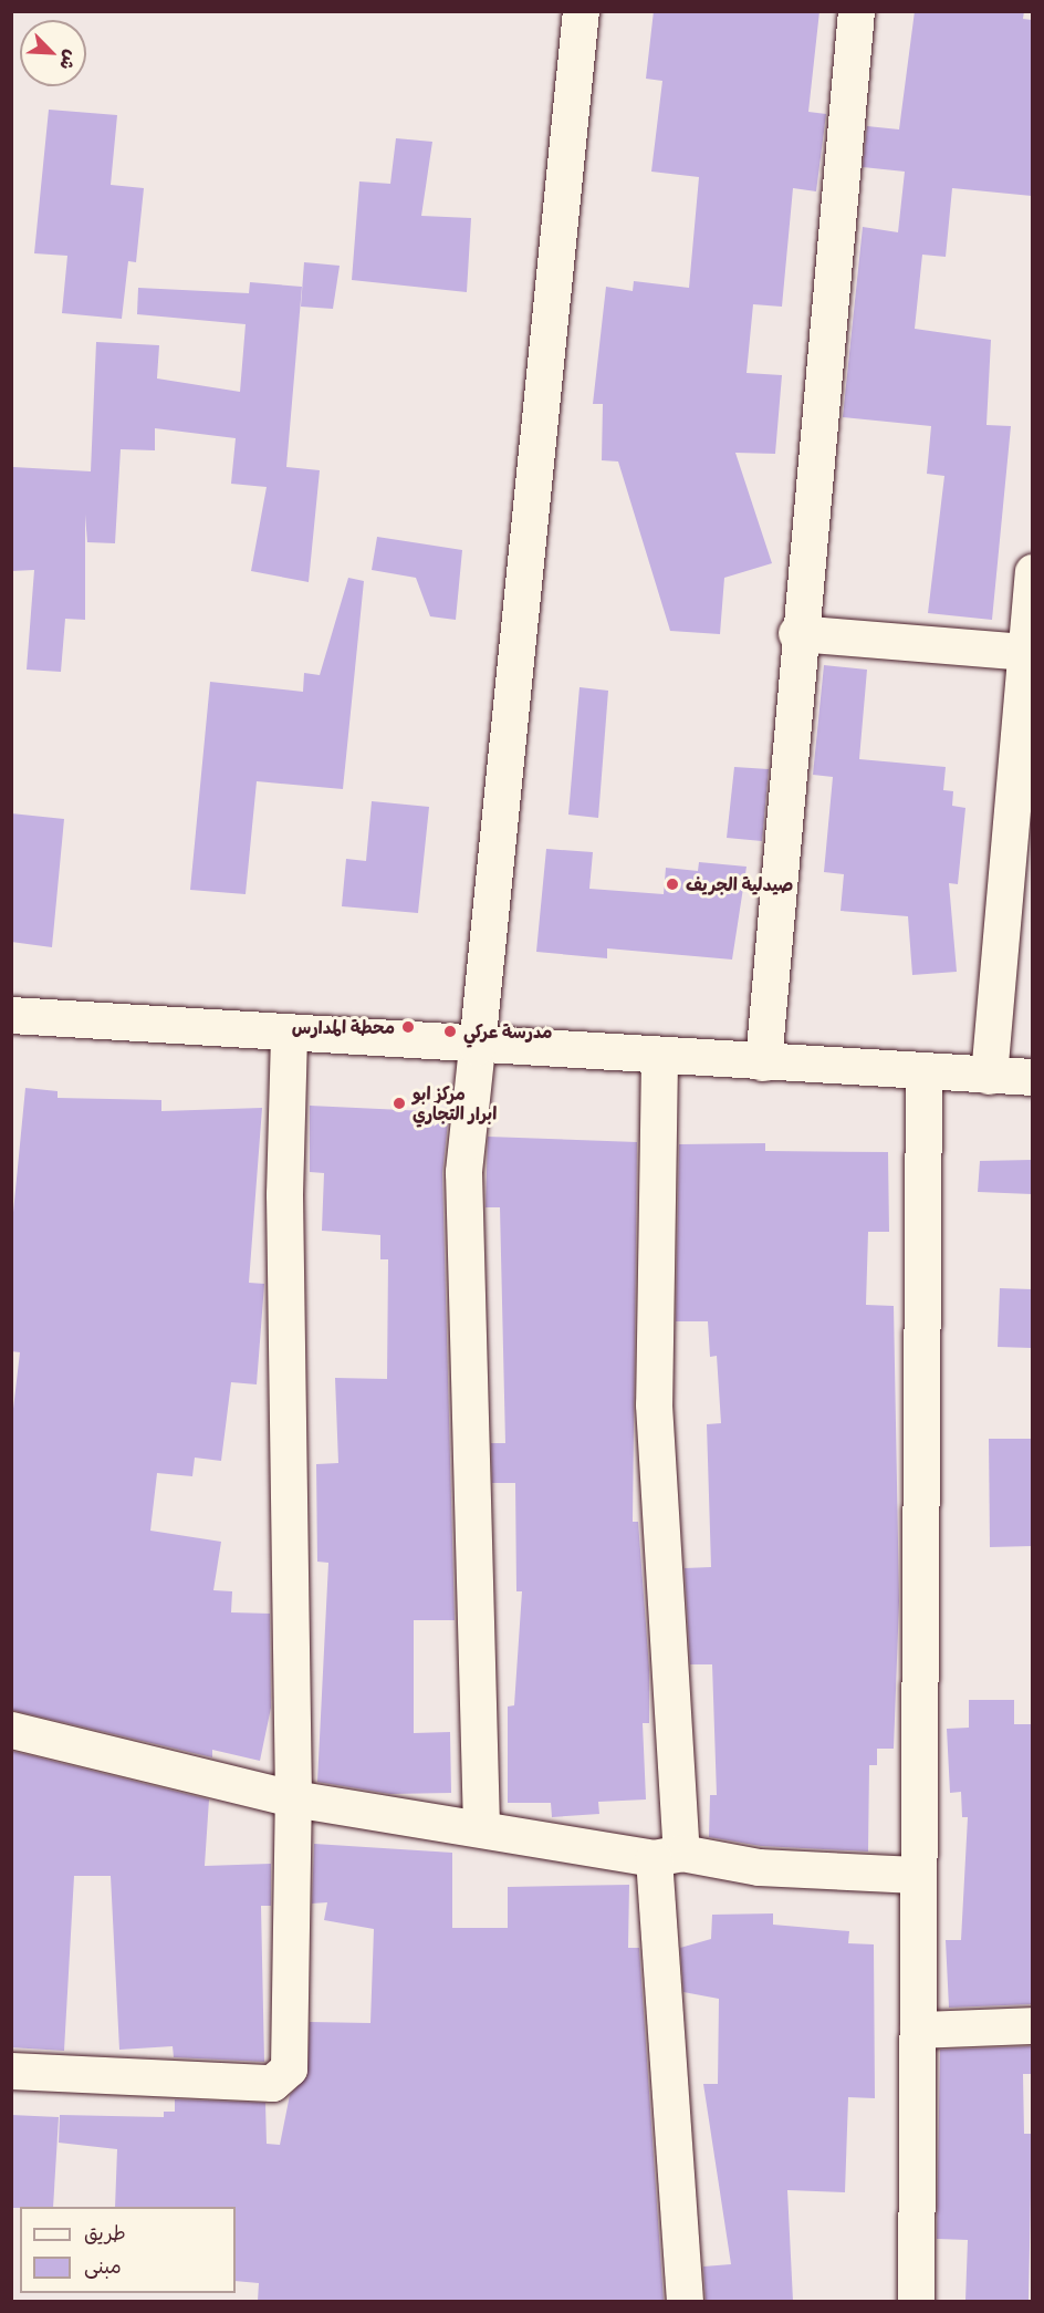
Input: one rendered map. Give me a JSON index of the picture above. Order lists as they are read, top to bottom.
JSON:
{
  "places": [
    "صيدلية الجريف",
    "محطة المدارس",
    "مدرسة عركي",
    "مركز ابو ابرار التجاري"
  ],
  "legend": ["طريق", "مبنى"],
  "north": "bottom right"
}
